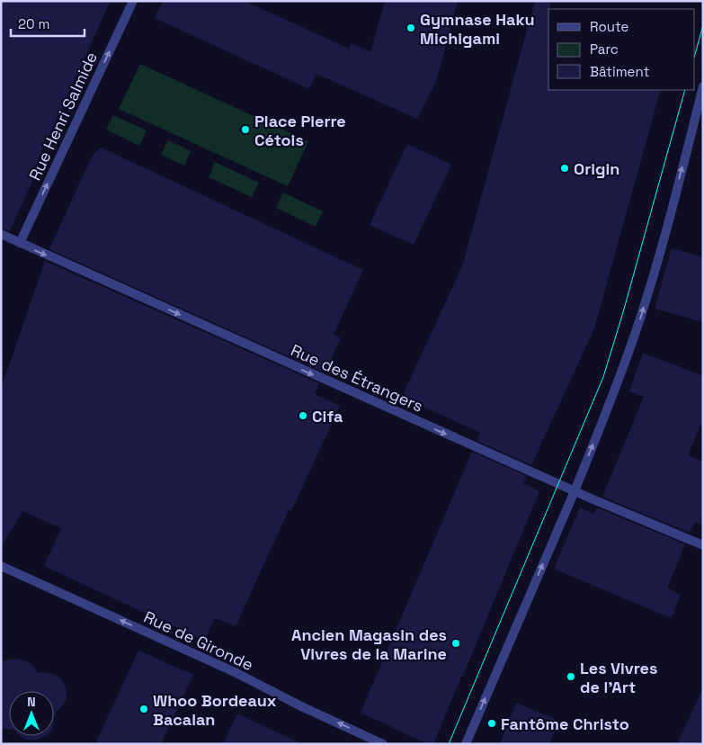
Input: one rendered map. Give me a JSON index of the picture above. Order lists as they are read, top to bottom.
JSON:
{
  "streets": {
    "street": ["Rue Henri Salmide", "Rue des Étrangers", "Rue de Gironde"]
  },
  "crossings": [
    ["Rue Henri Salmide", "Rue des Étrangers"]
  ],
  "one_way": ["Rue Henri Salmide", "Rue des Étrangers", "Rue de Gironde"],
  "places": [
    "Gymnase Haku Michigami",
    "Place Pierre Cétois",
    "Origin",
    "Cifa",
    "Ancien Magasin des Vivres de la Marine",
    "Les Vivres de l'Art",
    "Whoo Bordeaux Bacalan",
    "Fantôme Christo"
  ],
  "legend": ["Route", "Parc", "Bâtiment"],
  "scale_bar": "20 m",
  "north": "top"
}
